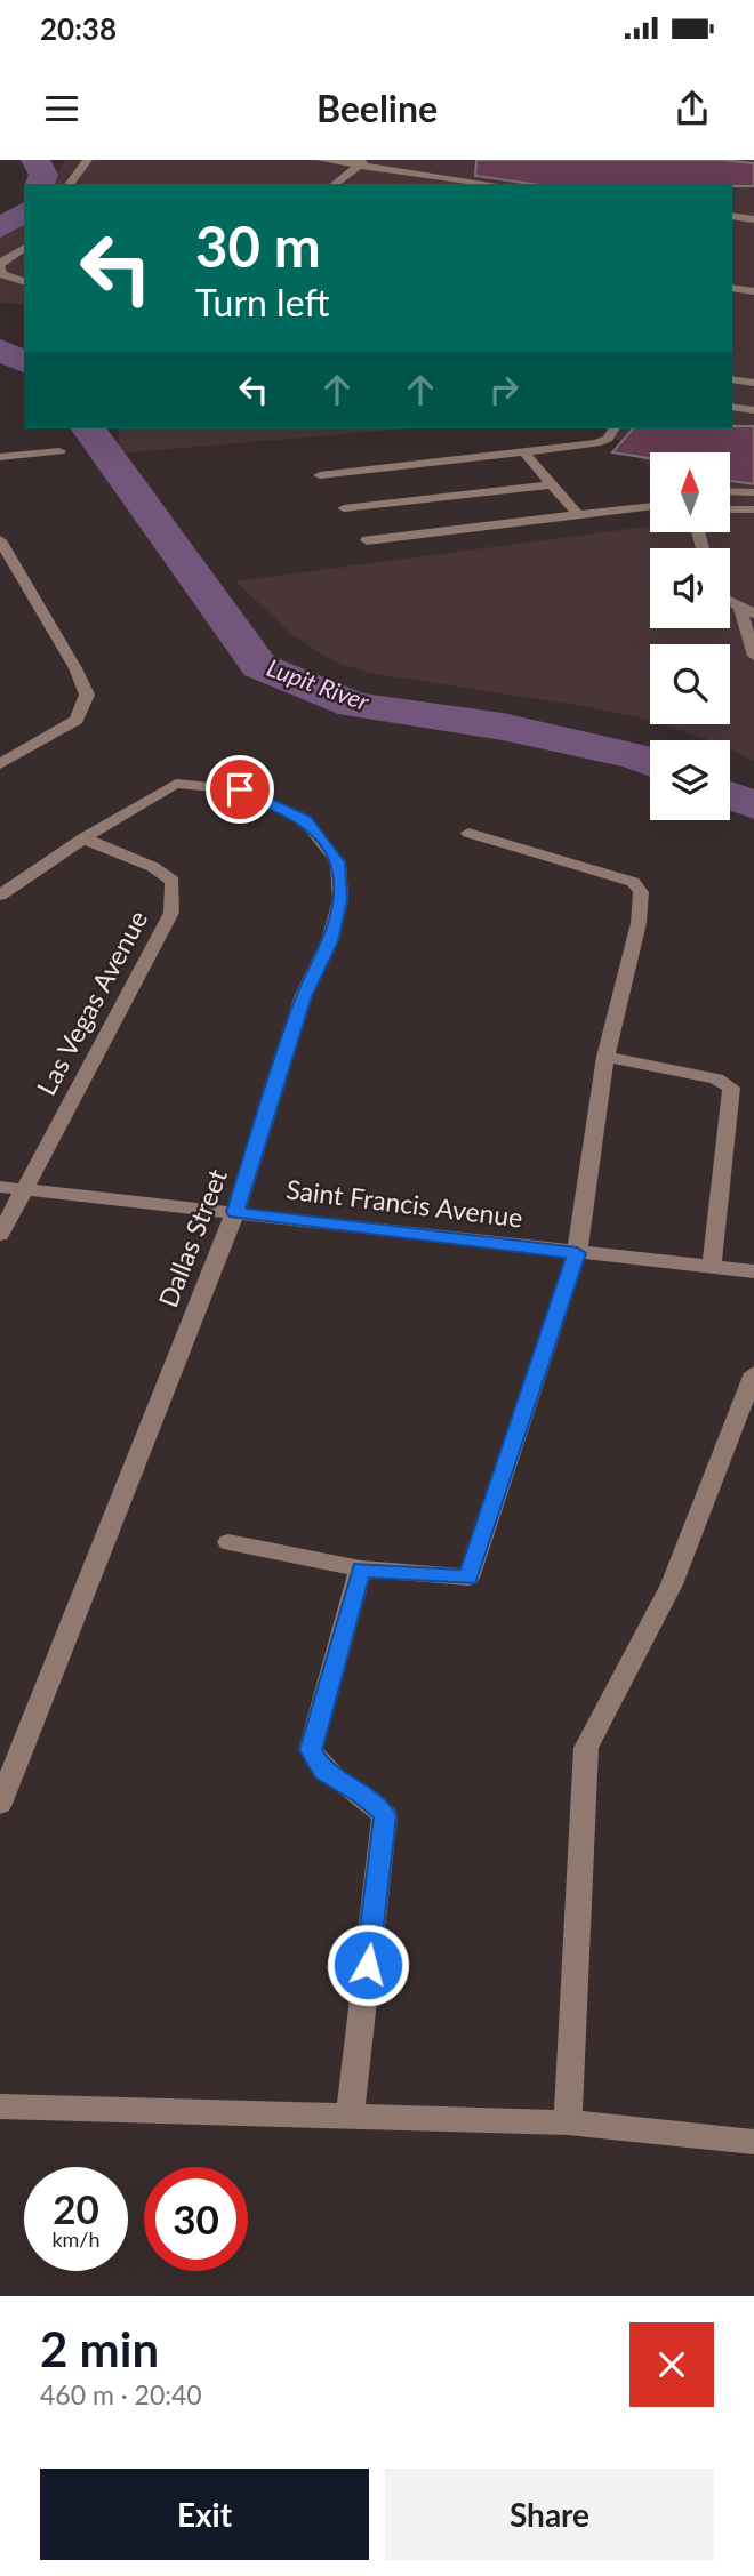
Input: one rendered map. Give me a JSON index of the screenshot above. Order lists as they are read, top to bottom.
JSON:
{
  "streets": {
    "street": ["Las Vegas Avenue", "Saint Francis Avenue", "Dallas Street"]
  },
  "crossings": [
    ["Las Vegas Avenue", "Saint Francis Avenue"],
    ["Las Vegas Avenue", "Dallas Street"],
    ["Saint Francis Avenue", "Dallas Street"]
  ],
  "water": ["Lupit River"],
  "north": "top",
  "page": {
    "status": "20:38",
    "header": "Beeline",
    "turn": ["30 m", "Turn left"],
    "speed": "20 km/h",
    "limit": "30",
    "heading": ["2 min", "460 m · 20:40"],
    "buttons": ["Exit", "Share"]
  }
}
